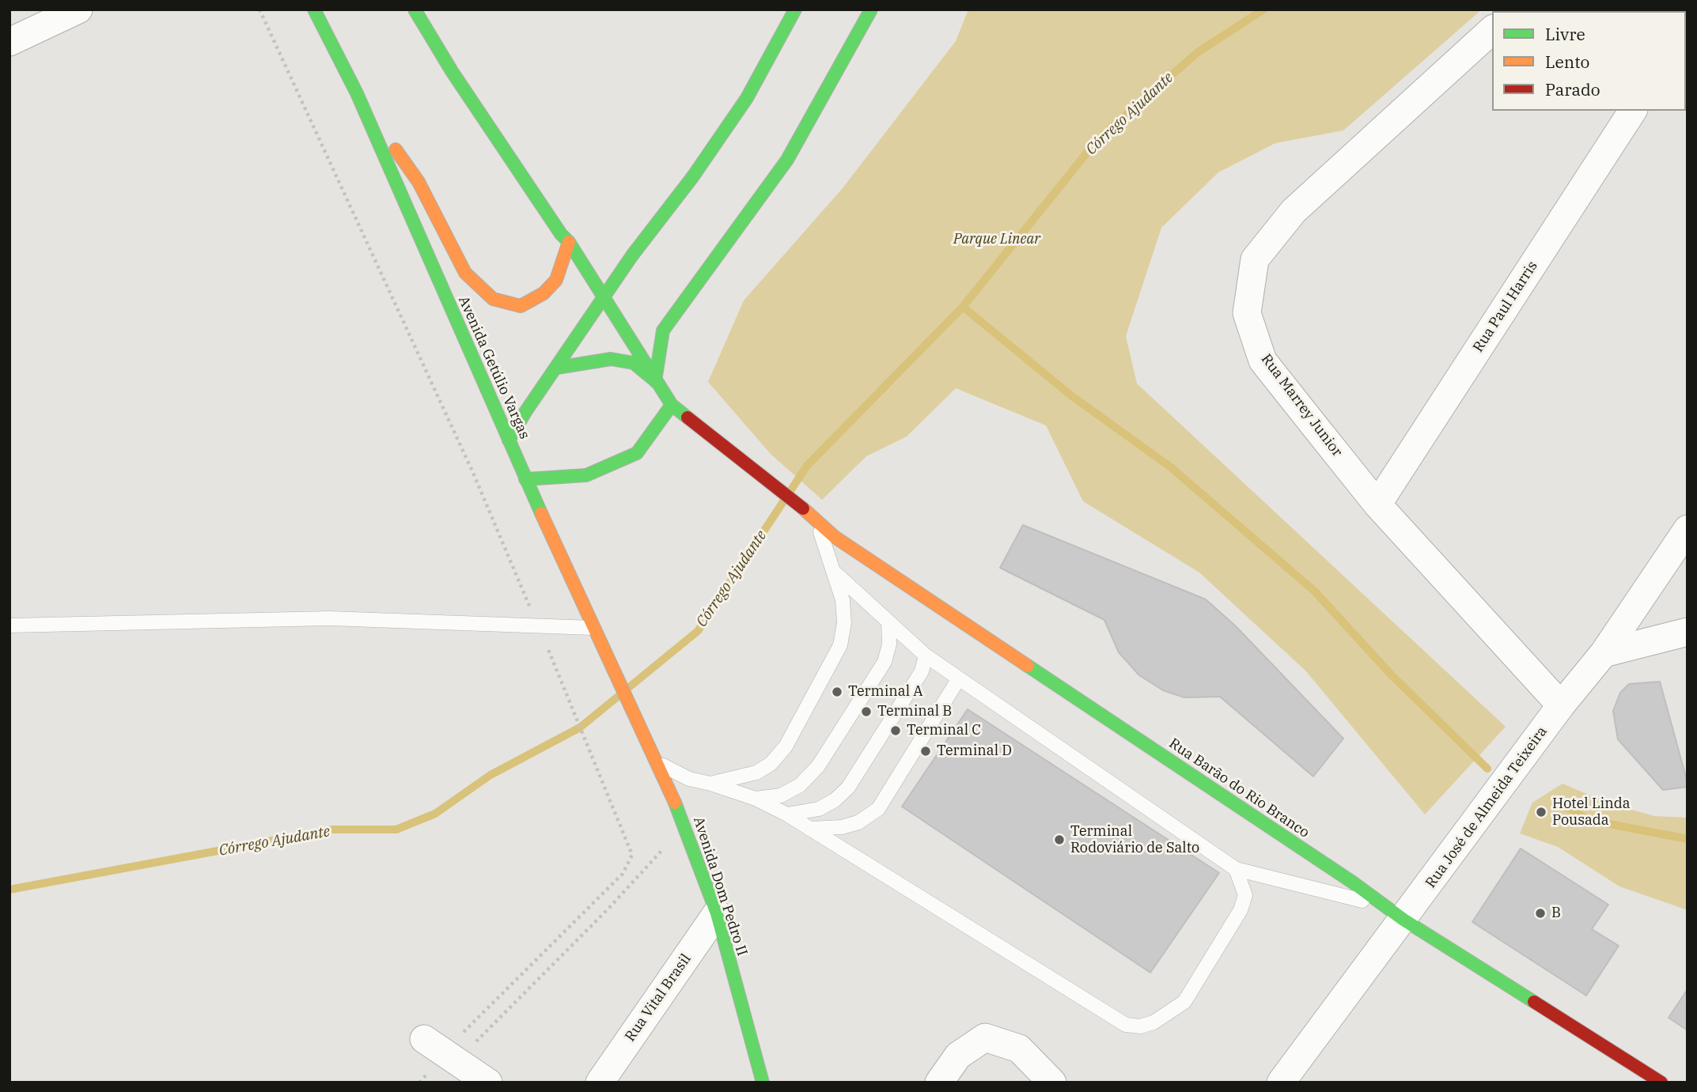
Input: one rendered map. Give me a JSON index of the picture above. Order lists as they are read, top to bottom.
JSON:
{
  "streets": {
    "main road": ["Avenida Getúlio Vargas", "Rua Barão do Rio Branco", "Avenida Dom Pedro II"],
    "street": [
      "Rua Paul Harris",
      "Rua Marrey Junior",
      "Rua José de Almeida Teixeira",
      "Rua Vital Brasil"
    ]
  },
  "crossings": [
    ["Rua Paul Harris", "Rua Marrey Junior"],
    ["Avenida Getúlio Vargas", "Rua Barão do Rio Branco"],
    ["Avenida Getúlio Vargas", "Avenida Dom Pedro II"],
    ["Rua Marrey Junior", "Rua José de Almeida Teixeira"],
    ["Rua Barão do Rio Branco", "Rua José de Almeida Teixeira"],
    ["Avenida Dom Pedro II", "Rua Vital Brasil"]
  ],
  "water": ["Córrego Ajudante"],
  "parks": ["Parque Linear"],
  "places": [
    "Terminal A",
    "Terminal B",
    "Terminal C",
    "Terminal D",
    "Hotel Linda Pousada",
    "Terminal Rodoviário de Salto",
    "B"
  ],
  "legend": ["Livre", "Lento", "Parado"]
}
